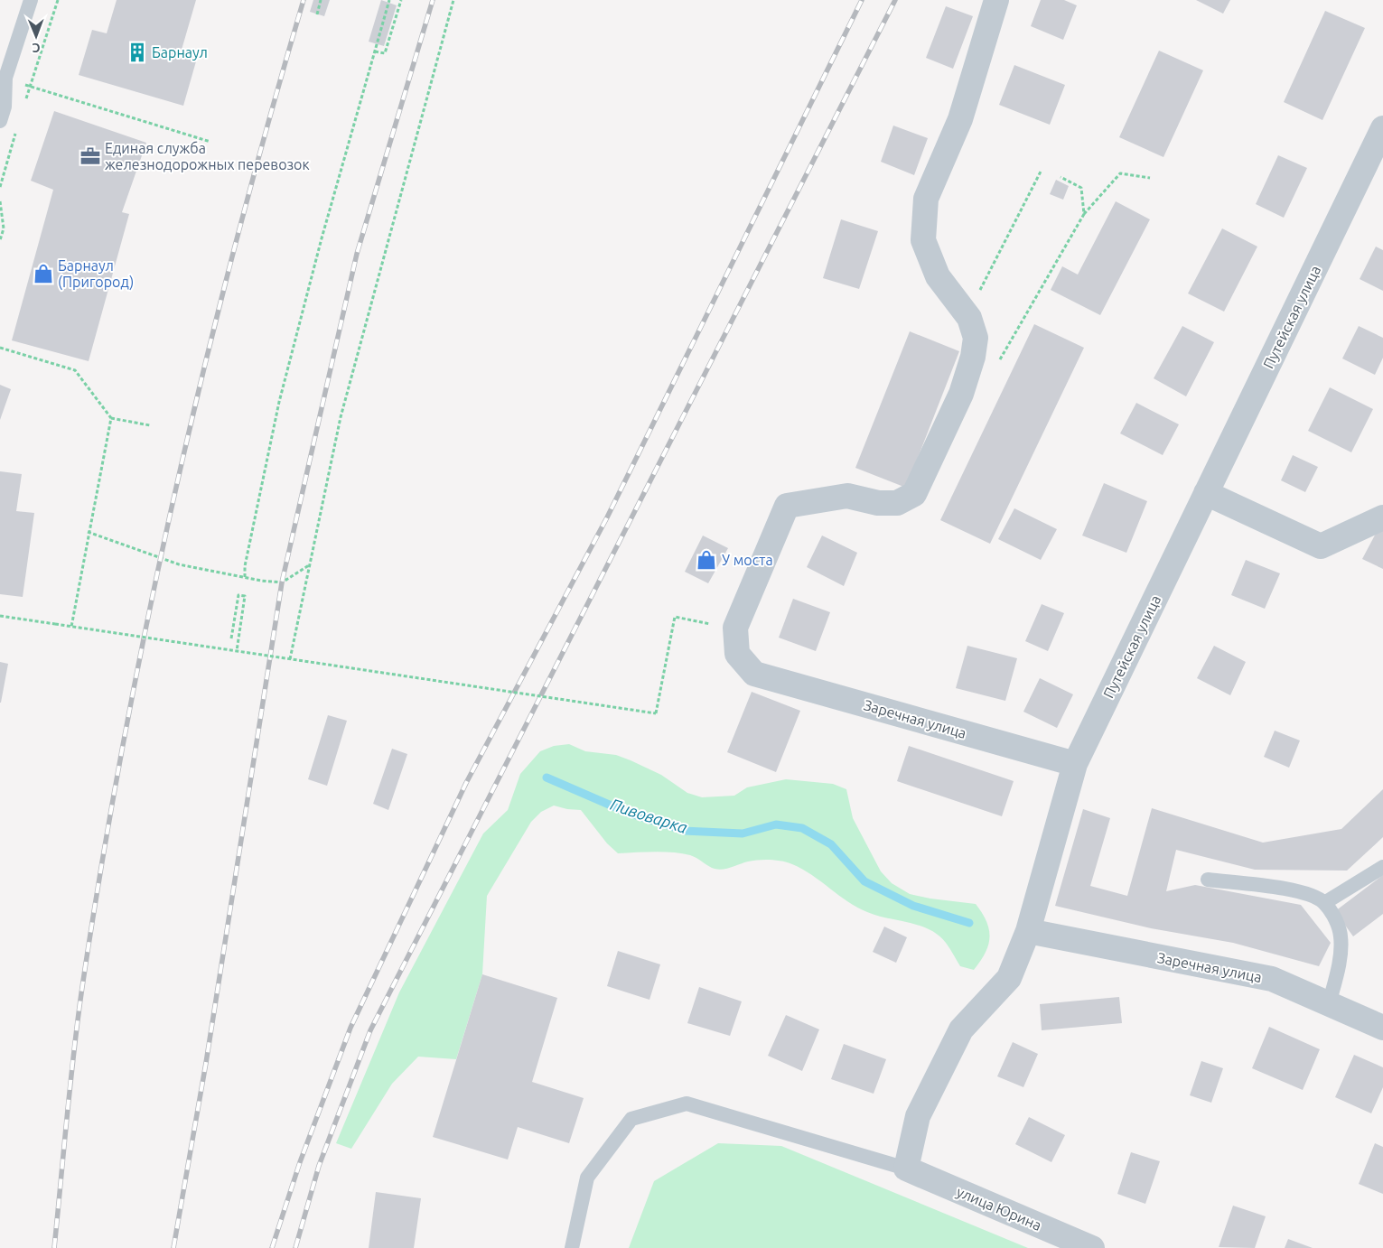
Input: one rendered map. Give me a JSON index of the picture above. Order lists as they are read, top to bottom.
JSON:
{
  "streets": {
    "street": ["Путейская улица", "Заречная улица", "улица Юрина"]
  },
  "crossings": [
    ["Путейская улица", "Заречная улица"],
    ["Путейская улица", "улица Юрина"]
  ],
  "water": ["Пивоварка"],
  "places": {
    "building": ["Барнаул"],
    "office": ["Единая служба железнодорожных перевозок"],
    "shop": ["Барнаул (Пригород)", "У моста"]
  },
  "north": "bottom"
}
